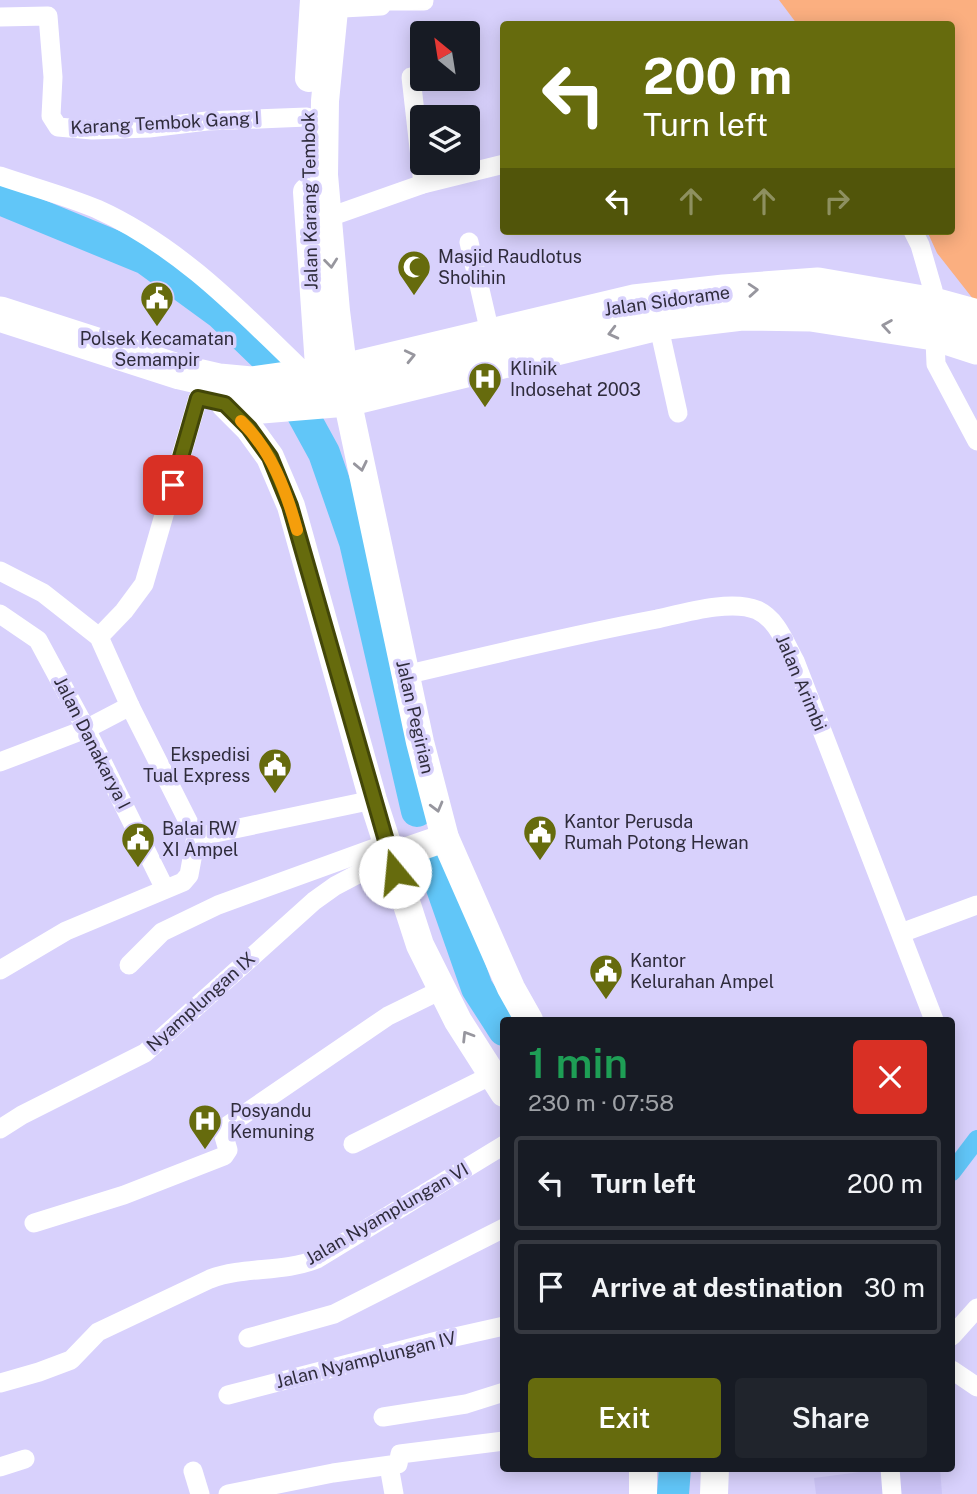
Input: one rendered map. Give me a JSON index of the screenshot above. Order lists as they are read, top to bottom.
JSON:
{
  "streets": {
    "highway": ["Jalan Sidorame"],
    "main road": ["Jalan Karang Tembok", "Jalan Pegirian"],
    "street": [
      "Karang Tembok Gang I",
      "Jalan Arimbi",
      "Jalan Danakarya I",
      "Nyamplungan IX",
      "Jalan Nyamplungan VI",
      "Jalan Nyamplungan IV"
    ]
  },
  "crossings": [
    ["Karang Tembok Gang I", "Jalan Karang Tembok"],
    ["Jalan Karang Tembok", "Jalan Sidorame"],
    ["Jalan Karang Tembok", "Jalan Pegirian"],
    ["Jalan Sidorame", "Jalan Pegirian"],
    ["Jalan Arimbi", "Jalan Pegirian"]
  ],
  "places": {
    "mosque": ["Masjid Raudlotus Sholihin"],
    "public building": [
      "Polsek Kecamatan Semampir",
      "Ekspedisi Tual Express",
      "Kantor Perusda Rumah Potong Hewan",
      "Balai RW XI Ampel",
      "Kantor Kelurahan Ampel"
    ],
    "hospital": ["Klinik Indosehat 2003", "Posyandu Kemuning"]
  },
  "north": "top left",
  "page": {
    "turn": ["200 m", "Turn left"],
    "heading": ["1 min", "230 m · 07:58"],
    "list": [
      {
        "name": "Turn left",
        "value": "200 m"
      },
      {
        "name": "Arrive at destination",
        "value": "30 m"
      }
    ],
    "buttons": ["Exit", "Share"]
  }
}
